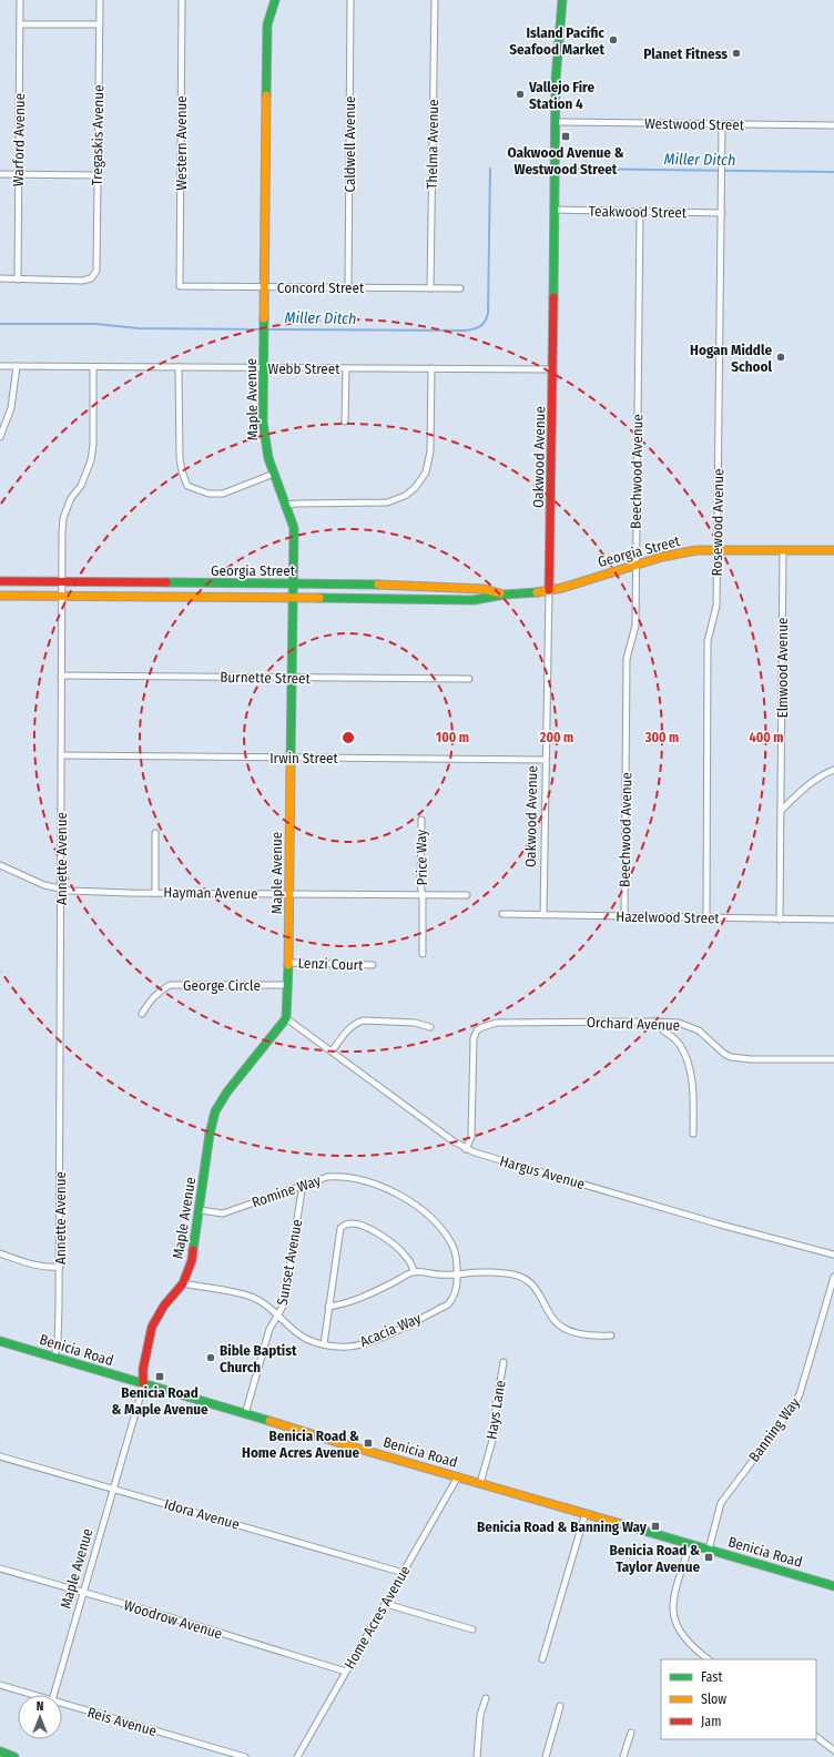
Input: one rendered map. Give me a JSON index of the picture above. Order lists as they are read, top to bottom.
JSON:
{
  "streets": {
    "main road": [
      "Maple Avenue",
      "Oakwood Avenue",
      "Georgia Street",
      "Benicia Road"
    ],
    "street": [
      "Westwood Street",
      "Tregaskis Avenue",
      "Warford Avenue",
      "Western Avenue",
      "Caldwell Avenue",
      "Thelma Avenue",
      "Teakwood Street",
      "Concord Street",
      "Webb Street",
      "Beechwood Avenue",
      "Rosewood Avenue",
      "Elmwood Avenue",
      "Burnette Street",
      "Irwin Street",
      "Price Way",
      "Annette Avenue",
      "Hayman Avenue",
      "Hazelwood Street",
      "Lenzi Court",
      "George Circle",
      "Orchard Avenue",
      "Hargus Avenue",
      "Romine Way",
      "Sunset Avenue",
      "Acacia Way",
      "Hays Lane",
      "Banning Way",
      "Idora Avenue",
      "Home Acres Avenue",
      "Woodrow Avenue",
      "Reis Avenue"
    ]
  },
  "crossings": [
    ["Westwood Street", "Oakwood Avenue"],
    ["Westwood Street", "Rosewood Avenue"],
    ["Tregaskis Avenue", "Warford Avenue"],
    ["Western Avenue", "Concord Street"],
    ["Caldwell Avenue", "Concord Street"],
    ["Thelma Avenue", "Concord Street"],
    ["Teakwood Street", "Oakwood Avenue"],
    ["Teakwood Street", "Beechwood Avenue"],
    ["Teakwood Street", "Rosewood Avenue"],
    ["Concord Street", "Maple Avenue"],
    ["Webb Street", "Maple Avenue"],
    ["Webb Street", "Oakwood Avenue"],
    ["Webb Street", "Annette Avenue"],
    ["Maple Avenue", "Georgia Street"],
    ["Maple Avenue", "Burnette Street"],
    ["Maple Avenue", "Irwin Street"],
    ["Maple Avenue", "Hayman Avenue"],
    ["Maple Avenue", "Lenzi Court"],
    ["Maple Avenue", "George Circle"],
    ["Maple Avenue", "Hargus Avenue"],
    ["Maple Avenue", "Romine Way"],
    ["Maple Avenue", "Acacia Way"],
    ["Maple Avenue", "Benicia Road"],
    ["Maple Avenue", "Idora Avenue"],
    ["Maple Avenue", "Woodrow Avenue"],
    ["Oakwood Avenue", "Georgia Street"],
    ["Oakwood Avenue", "Irwin Street"],
    ["Oakwood Avenue", "Hazelwood Street"],
    ["Beechwood Avenue", "Georgia Street"],
    ["Beechwood Avenue", "Hazelwood Street"],
    ["Rosewood Avenue", "Georgia Street"],
    ["Rosewood Avenue", "Hazelwood Street"],
    ["Georgia Street", "Elmwood Avenue"],
    ["Georgia Street", "Annette Avenue"],
    ["Elmwood Avenue", "Hazelwood Street"],
    ["Burnette Street", "Annette Avenue"],
    ["Irwin Street", "Annette Avenue"],
    ["Price Way", "Hayman Avenue"],
    ["Annette Avenue", "Hayman Avenue"],
    ["Annette Avenue", "Benicia Road"],
    ["Orchard Avenue", "Hargus Avenue"],
    ["Romine Way", "Sunset Avenue"],
    ["Romine Way", "Acacia Way"],
    ["Sunset Avenue", "Acacia Way"],
    ["Sunset Avenue", "Benicia Road"],
    ["Benicia Road", "Hays Lane"],
    ["Benicia Road", "Banning Way"],
    ["Benicia Road", "Home Acres Avenue"],
    ["Idora Avenue", "Home Acres Avenue"],
    ["Home Acres Avenue", "Woodrow Avenue"]
  ],
  "water": ["Miller Ditch"],
  "places": {
    "other": [
      "Island Pacific Seafood Market",
      "Planet Fitness",
      "Vallejo Fire Station 4",
      "Hogan Middle School",
      "Bible Baptist Church"
    ],
    "transit": [
      "Oakwood Avenue & Westwood Street",
      "Benicia Road & Maple Avenue",
      "Benicia Road & Home Acres Avenue",
      "Benicia Road & Banning Way",
      "Benicia Road & Taylor Avenue"
    ]
  },
  "legend": ["Fast", "Slow", "Jam"],
  "north": "top",
  "rings": [
    "100 m",
    "200 m",
    "300 m",
    "400 m"
  ]
}
